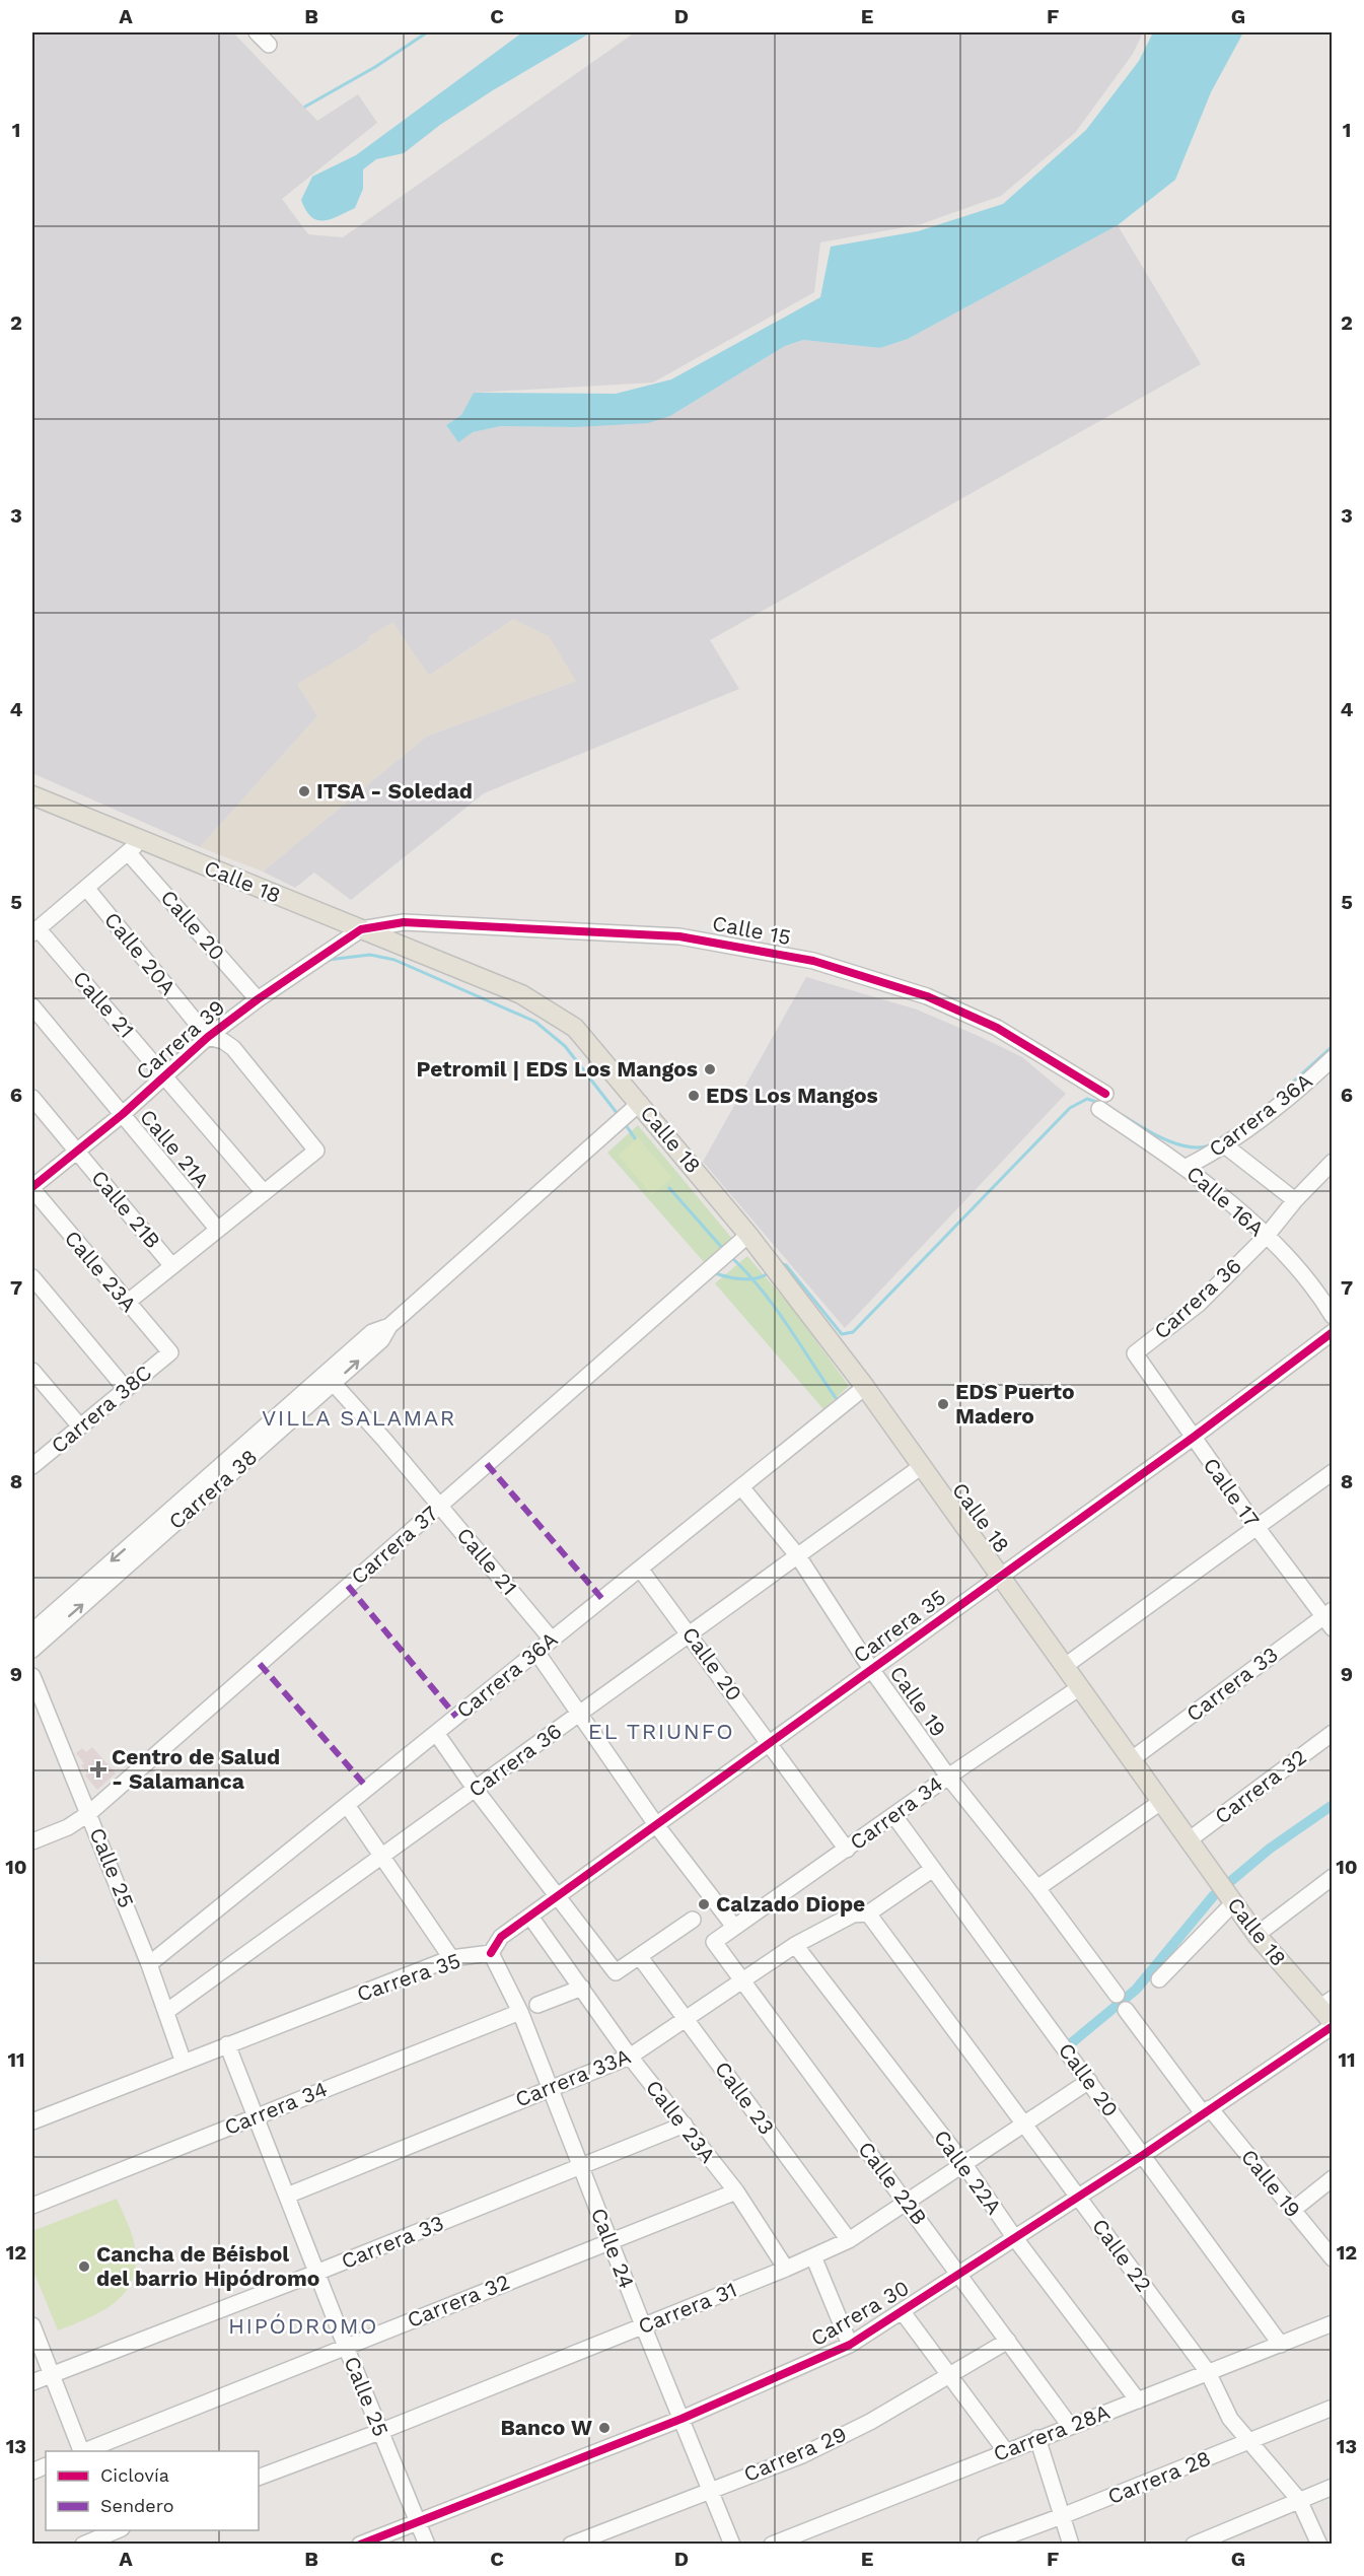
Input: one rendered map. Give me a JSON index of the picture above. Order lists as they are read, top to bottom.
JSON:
{
  "streets": {
    "main road": ["Calle 18"],
    "street": [
      "Calle 20",
      "Calle 15",
      "Calle 20A",
      "Calle 21",
      "Carrera 39",
      "Carrera 36A",
      "Calle 21A",
      "Calle 16A",
      "Calle 21B",
      "Calle 23A",
      "Carrera 36",
      "Carrera 38C",
      "Carrera 38",
      "Calle 17",
      "Carrera 37",
      "Carrera 35",
      "Carrera 33",
      "Calle 19",
      "Carrera 32",
      "Carrera 34",
      "Calle 25",
      "Carrera 33A",
      "Calle 23",
      "Calle 22A",
      "Calle 22B",
      "Calle 24",
      "Calle 22",
      "Carrera 31",
      "Carrera 30",
      "Carrera 28A",
      "Carrera 29",
      "Carrera 28"
    ]
  },
  "crossings": [
    ["Calle 18", "Calle 20"],
    ["Calle 18", "Calle 15"],
    ["Calle 18", "Carrera 39"],
    ["Calle 18", "Carrera 36A"],
    ["Calle 18", "Carrera 36"],
    ["Calle 18", "Carrera 38"],
    ["Calle 18", "Carrera 37"],
    ["Calle 18", "Carrera 35"],
    ["Calle 18", "Carrera 33"],
    ["Calle 18", "Carrera 32"],
    ["Calle 18", "Carrera 34"],
    ["Calle 18", "Carrera 30"],
    ["Calle 20", "Carrera 39"],
    ["Calle 20", "Carrera 36A"],
    ["Calle 20", "Carrera 36"],
    ["Calle 20", "Carrera 35"],
    ["Calle 20", "Carrera 34"],
    ["Calle 20", "Carrera 33A"],
    ["Calle 20", "Carrera 31"],
    ["Calle 20", "Carrera 30"],
    ["Calle 20", "Carrera 28A"],
    ["Calle 15", "Carrera 39"],
    ["Calle 20A", "Calle 21"],
    ["Calle 20A", "Carrera 39"],
    ["Calle 21", "Carrera 39"],
    ["Calle 21", "Carrera 36A"],
    ["Calle 21", "Carrera 38"],
    ["Calle 21", "Carrera 37"],
    ["Carrera 39", "Calle 21A"],
    ["Carrera 39", "Calle 21B"],
    ["Carrera 39", "Calle 23A"],
    ["Carrera 36A", "Calle 16A"],
    ["Carrera 36A", "Calle 19"],
    ["Carrera 36A", "Calle 25"],
    ["Calle 16A", "Carrera 36"],
    ["Calle 23A", "Carrera 38C"],
    ["Calle 23A", "Carrera 35"],
    ["Calle 23A", "Carrera 33"],
    ["Calle 23A", "Carrera 32"],
    ["Calle 23A", "Carrera 33A"],
    ["Calle 23A", "Carrera 31"],
    ["Carrera 36", "Calle 17"],
    ["Carrera 36", "Calle 19"],
    ["Carrera 36", "Calle 25"],
    ["Calle 17", "Carrera 35"],
    ["Calle 17", "Carrera 33"],
    ["Carrera 37", "Calle 25"],
    ["Carrera 35", "Calle 19"],
    ["Carrera 35", "Calle 25"],
    ["Carrera 35", "Calle 24"],
    ["Carrera 33", "Calle 25"],
    ["Carrera 33", "Calle 24"],
    ["Calle 19", "Carrera 34"],
    ["Calle 19", "Carrera 30"],
    ["Carrera 32", "Calle 25"],
    ["Carrera 32", "Calle 24"],
    ["Carrera 34", "Calle 25"],
    ["Carrera 34", "Calle 22B"],
    ["Carrera 34", "Calle 24"],
    ["Calle 25", "Carrera 33A"],
    ["Calle 25", "Carrera 31"],
    ["Calle 25", "Carrera 30"],
    ["Carrera 33A", "Calle 23"],
    ["Carrera 33A", "Calle 22A"],
    ["Carrera 33A", "Calle 22B"],
    ["Carrera 33A", "Calle 24"],
    ["Carrera 33A", "Calle 22"],
    ["Calle 23", "Carrera 31"],
    ["Calle 22A", "Carrera 31"],
    ["Calle 22A", "Carrera 30"],
    ["Calle 22A", "Carrera 28A"],
    ["Calle 22B", "Carrera 31"],
    ["Calle 22B", "Carrera 30"],
    ["Calle 22B", "Carrera 28A"],
    ["Calle 22B", "Carrera 29"],
    ["Calle 24", "Carrera 31"],
    ["Calle 24", "Carrera 30"],
    ["Calle 24", "Carrera 29"],
    ["Calle 22", "Carrera 31"],
    ["Calle 22", "Carrera 30"],
    ["Calle 22", "Carrera 28A"],
    ["Calle 22", "Carrera 28"]
  ],
  "districts": ["VILLA SALAMAR", "EL TRIUNFO", "HIPÓDROMO"],
  "places": {
    "other": [
      "ITSA - Soledad",
      "Petromil | EDS Los Mangos",
      "EDS Los Mangos",
      "EDS Puerto Madero",
      "Calzado Diope",
      "Cancha de Béisbol del barrio Hipódromo",
      "Banco W"
    ],
    "health": ["Centro de Salud - Salamanca"]
  },
  "legend": ["Ciclovía", "Sendero"],
  "grid": {
    "columns": [
      "A",
      "B",
      "C",
      "D",
      "E",
      "F",
      "G"
    ],
    "rows": [
      "1",
      "2",
      "3",
      "4",
      "5",
      "6",
      "7",
      "8",
      "9",
      "10",
      "11",
      "12",
      "13"
    ]
  }
}
